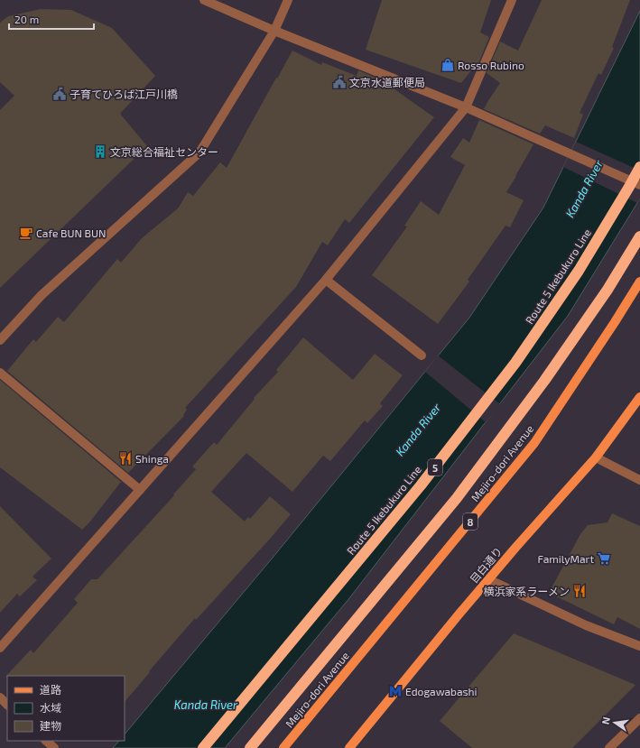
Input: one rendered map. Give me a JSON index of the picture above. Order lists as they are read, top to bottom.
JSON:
{
  "streets": {
    "highway": ["Route 5 Ikebukuro Line", "5"],
    "main road": ["Mejiro-dori Avenue", "8", "目白通り"]
  },
  "water": ["Kanda River"],
  "places": {
    "shop": ["Rosso Rubino"],
    "public building": ["文京水道郵便局", "子育てひろば江戸川橋"],
    "building": ["文京総合福祉センター"],
    "cafe": ["Cafe BUN BUN"],
    "restaurant": ["Shinga", "横浜家系ラーメン"],
    "supermarket": ["FamilyMart"],
    "metro station": ["Edogawabashi"]
  },
  "legend": ["道路", "水域", "建物"],
  "scale_bar": "20 m",
  "north": "left"
}
